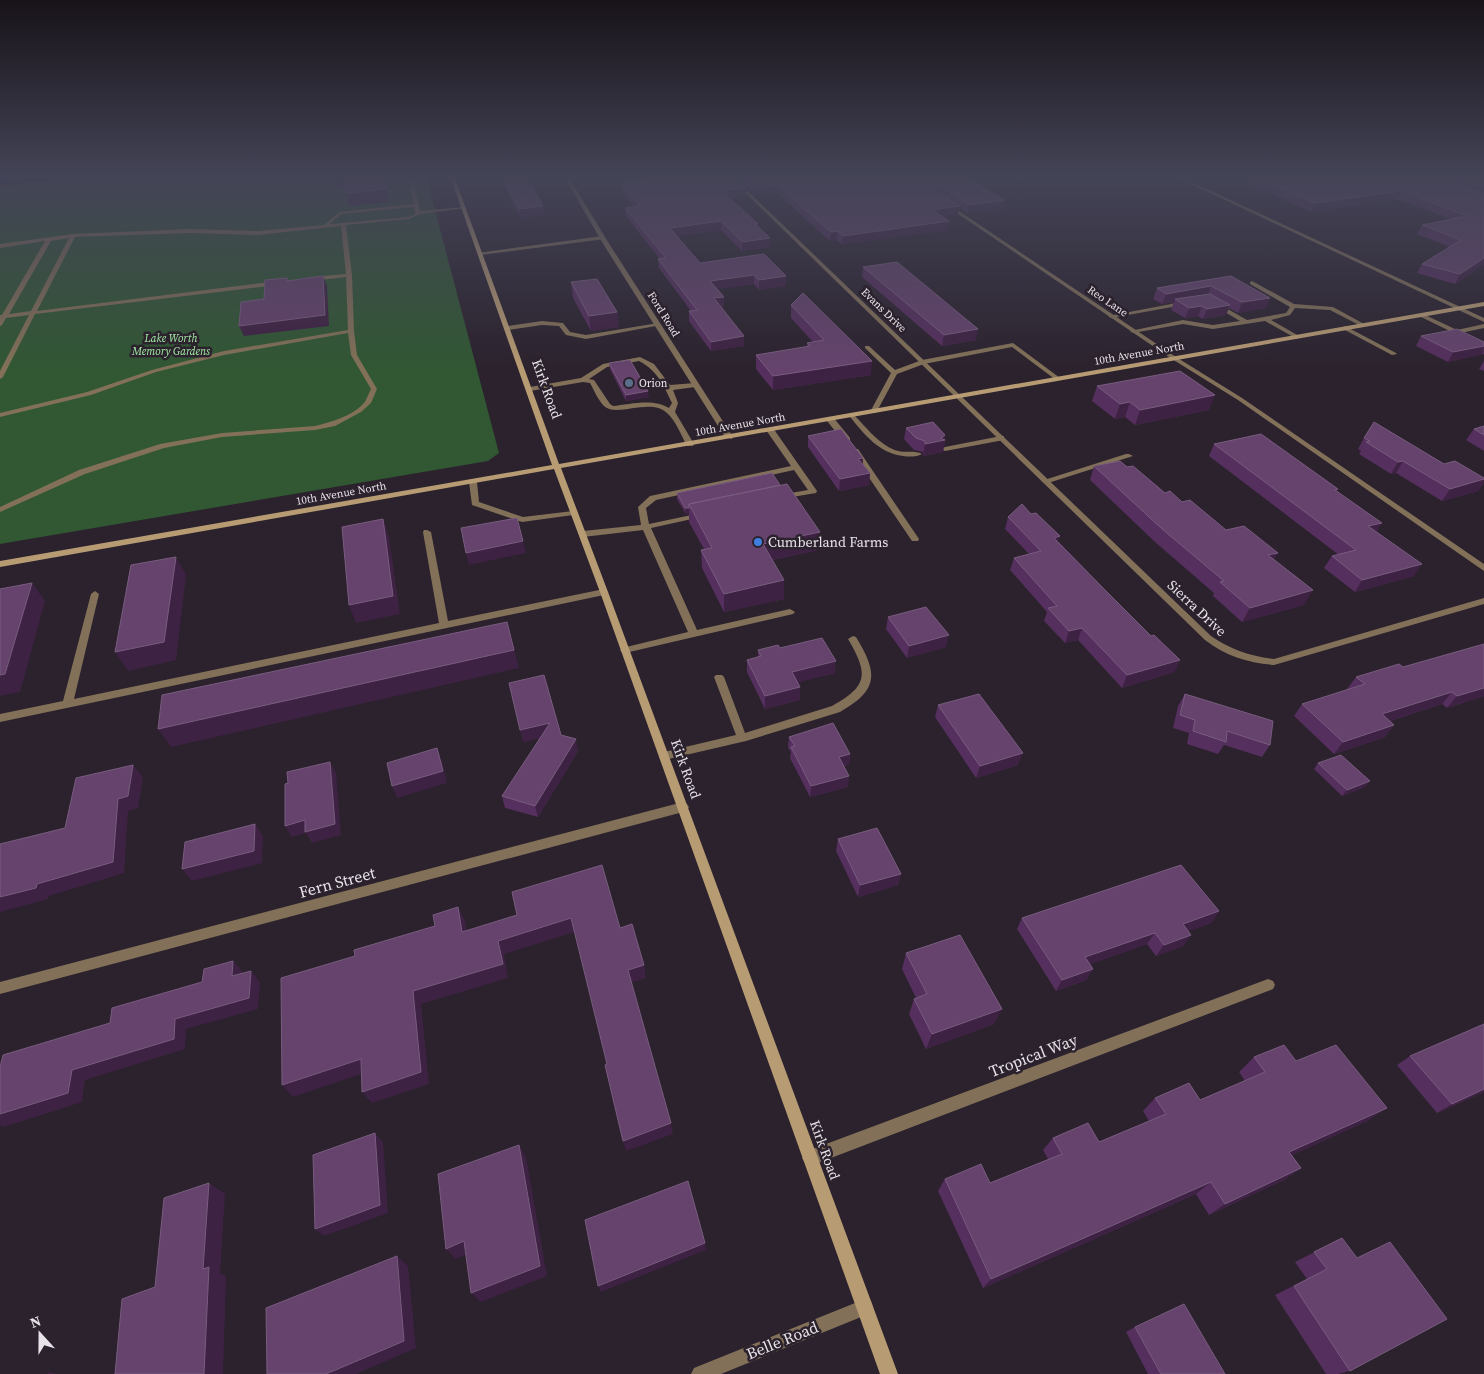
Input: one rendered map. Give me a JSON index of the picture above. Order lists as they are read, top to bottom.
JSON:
{
  "streets": {
    "street": [
      "Reo Lane",
      "Evans Drive",
      "Ford Road",
      "10th Avenue North",
      "Kirk Road",
      "Sierra Drive",
      "Fern Street",
      "Tropical Way",
      "Belle Road"
    ]
  },
  "crossings": [
    ["Reo Lane", "10th Avenue North"],
    ["Evans Drive", "10th Avenue North"],
    ["Evans Drive", "Sierra Drive"],
    ["Ford Road", "10th Avenue North"],
    ["10th Avenue North", "Kirk Road"],
    ["10th Avenue North", "Sierra Drive"],
    ["Kirk Road", "Fern Street"],
    ["Kirk Road", "Tropical Way"],
    ["Kirk Road", "Belle Road"]
  ],
  "parks": ["Lake Worth Memory Gardens"],
  "places": ["Orion", "Cumberland Farms"],
  "north": "top"
}
